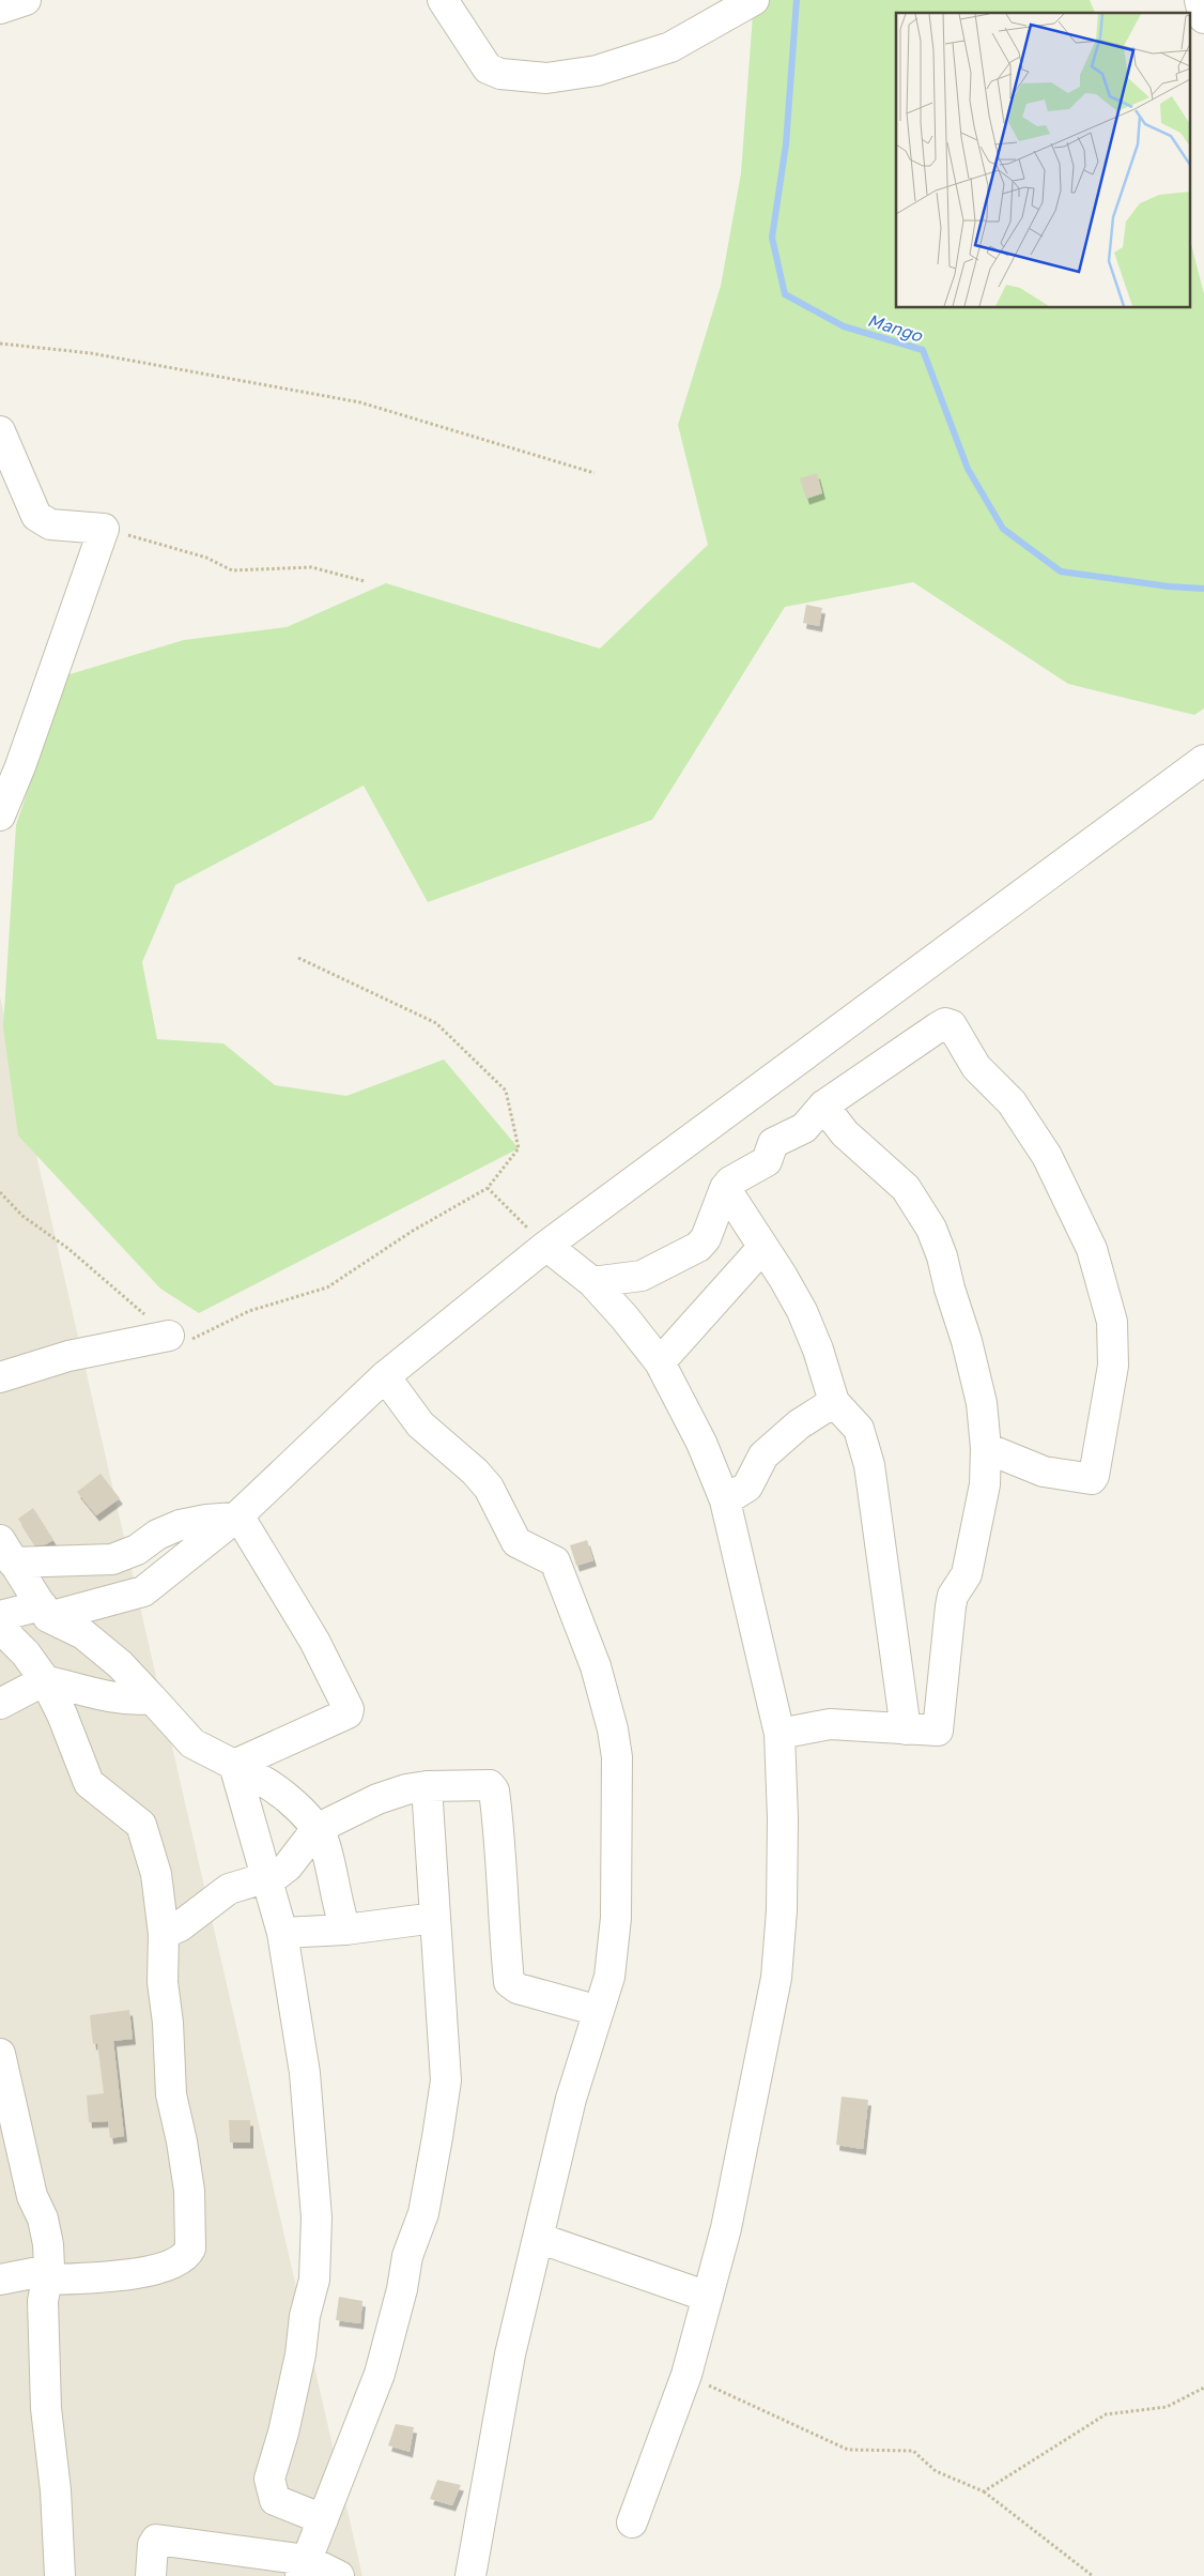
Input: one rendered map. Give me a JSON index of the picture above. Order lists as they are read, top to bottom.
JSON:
{
  "water": ["Mango"]
}
